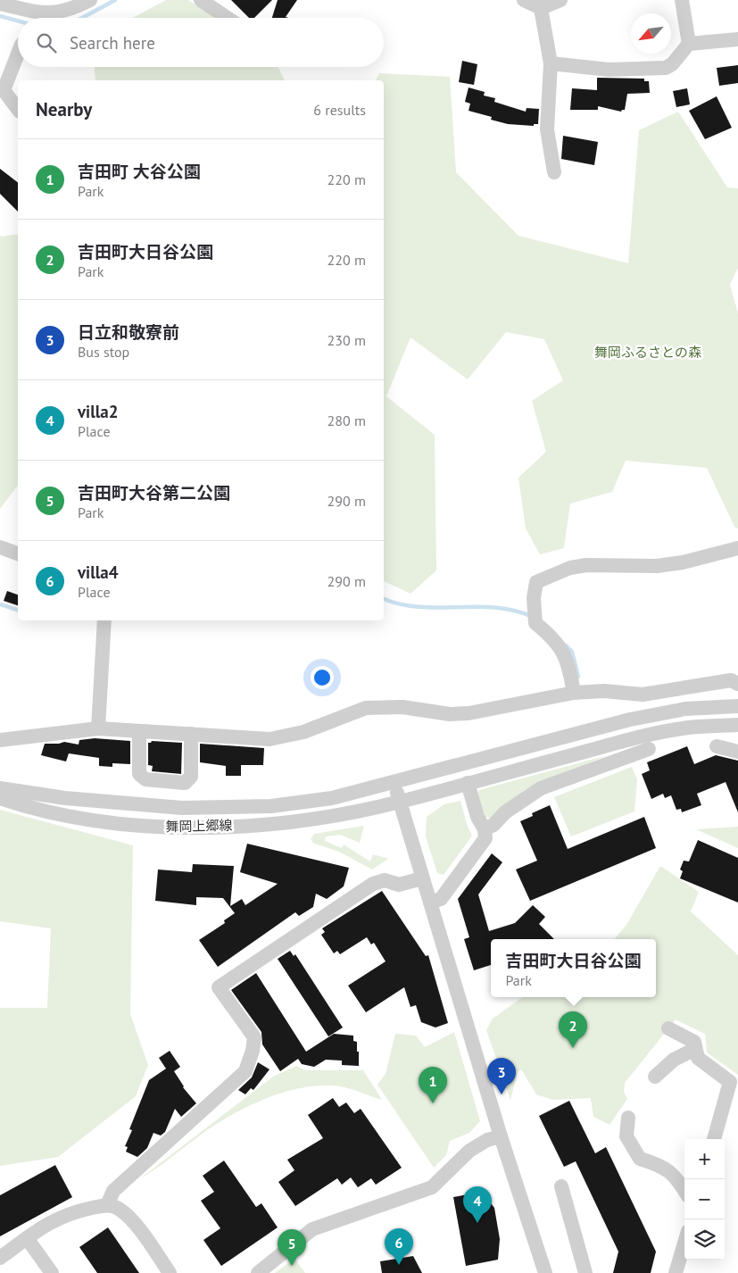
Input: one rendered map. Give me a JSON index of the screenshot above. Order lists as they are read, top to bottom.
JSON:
{
  "streets": {
    "street": ["舞岡上郷線"]
  },
  "parks": ["舞岡ふるさとの森"],
  "north": "bottom left",
  "page": {
    "search": "Search here",
    "heading": ["Nearby", "6 results"],
    "list": [
      {
        "mark": "1",
        "name": "吉田町 大谷公園",
        "note": "Park",
        "value": "220 m"
      },
      {
        "mark": "2",
        "name": "吉田町大日谷公園",
        "note": "Park",
        "value": "220 m"
      },
      {
        "mark": "3",
        "name": "日立和敬寮前",
        "note": "Bus stop",
        "value": "230 m"
      },
      {
        "mark": "4",
        "name": "villa2",
        "note": "Place",
        "value": "280 m"
      },
      {
        "mark": "5",
        "name": "吉田町大谷第二公園",
        "note": "Park",
        "value": "290 m"
      },
      {
        "mark": "6",
        "name": "villa4",
        "note": "Place",
        "value": "290 m"
      }
    ],
    "popup": ["吉田町大日谷公園", "Park"],
    "pins": [
      "2",
      "3",
      "1",
      "4",
      "6",
      "5"
    ],
    "map_buttons": ["+", "−"]
  }
}
